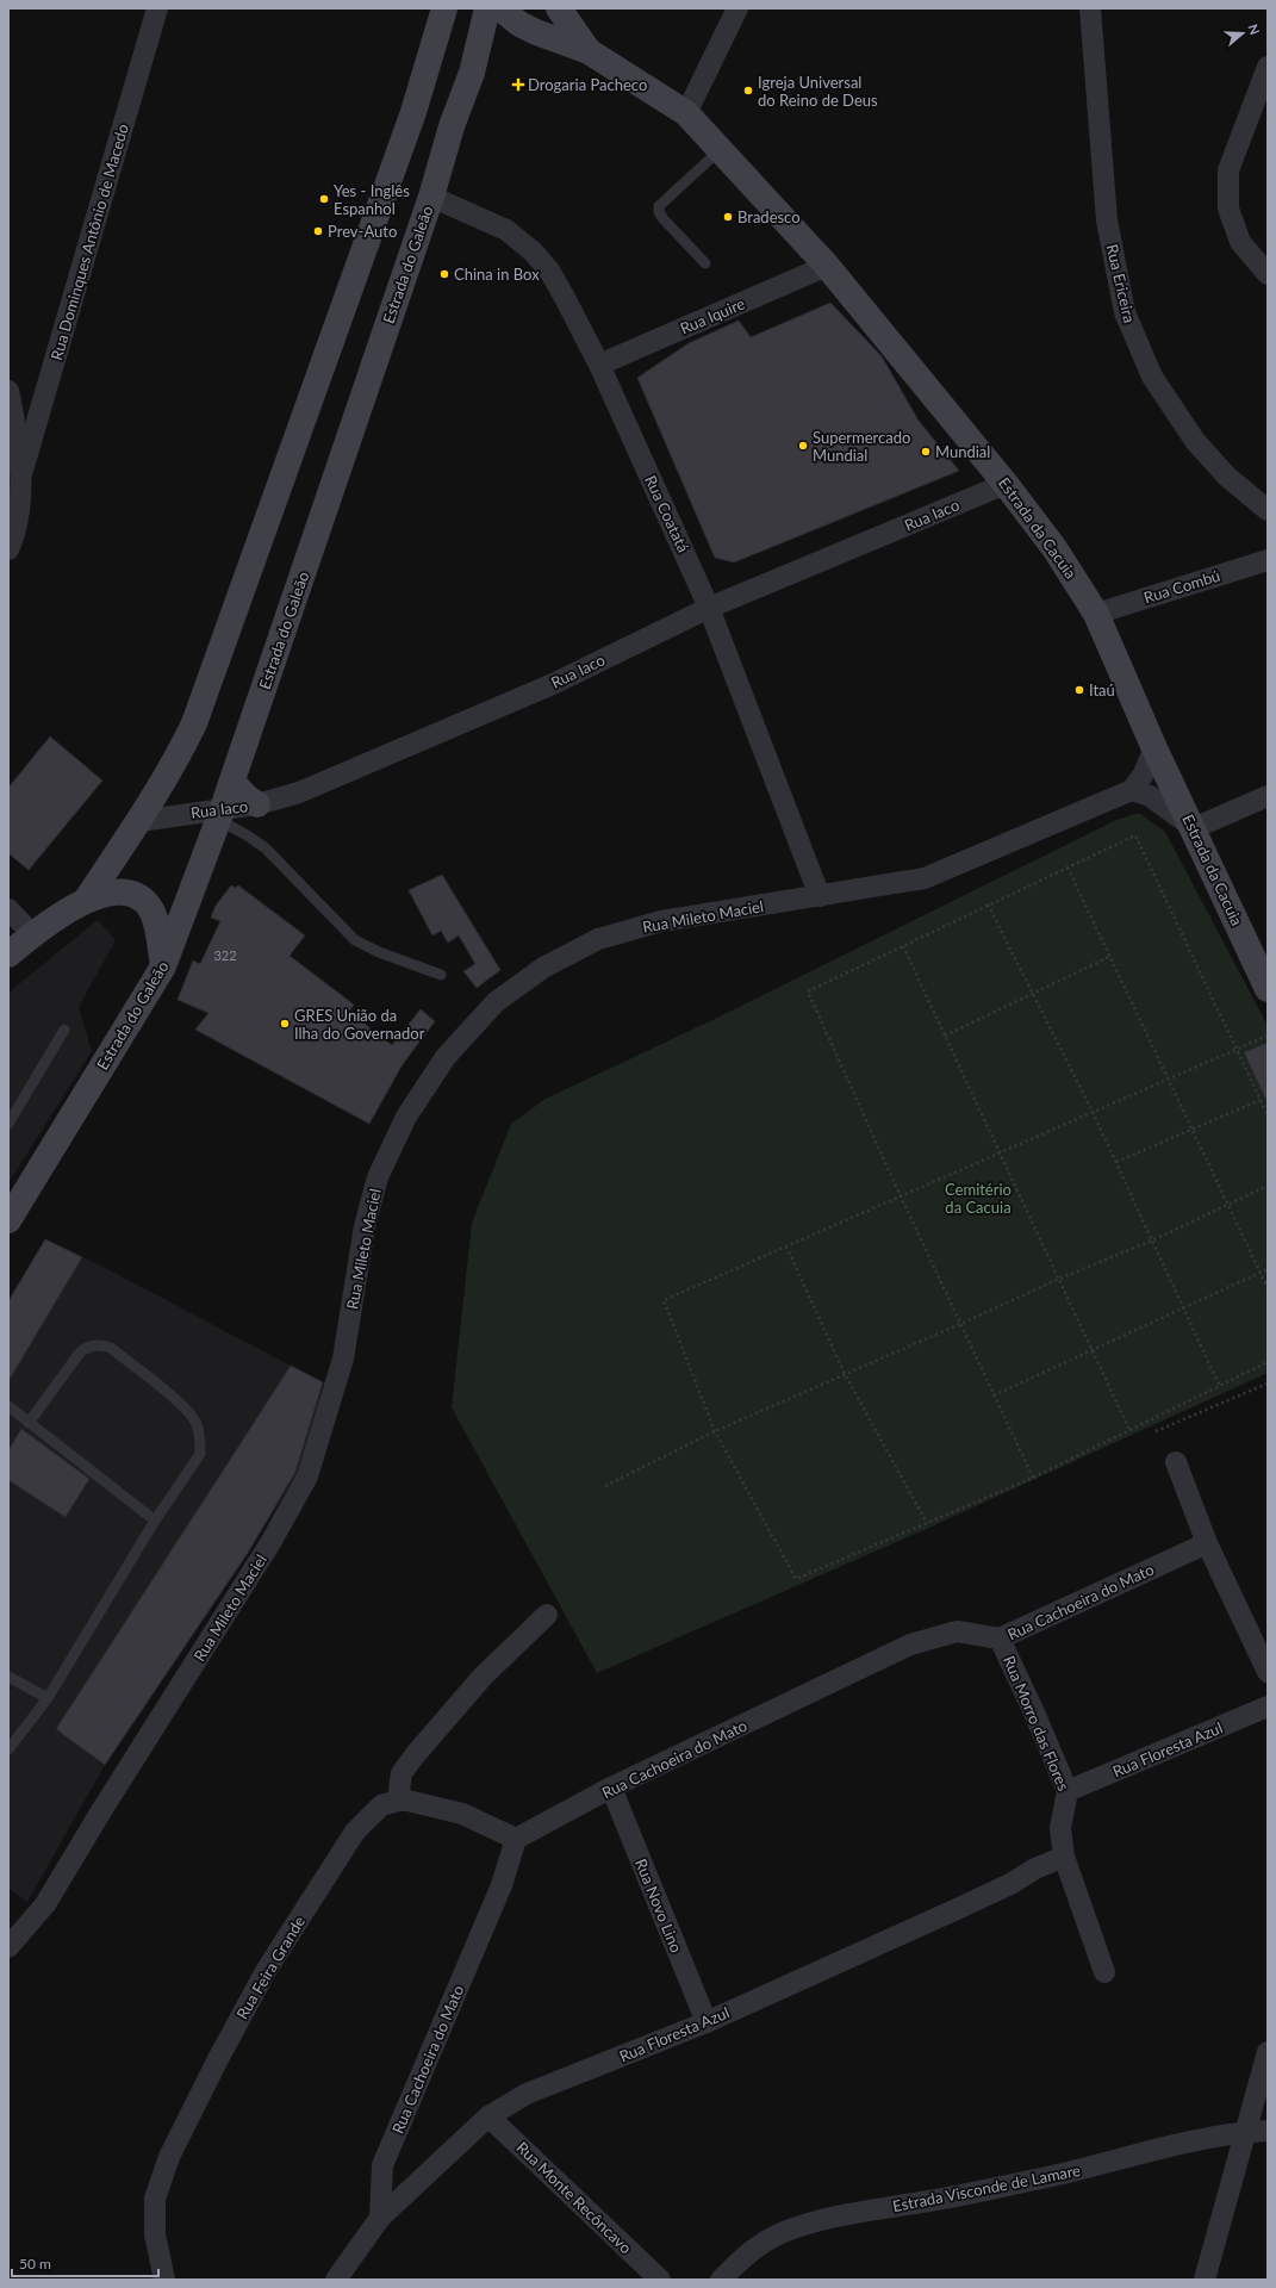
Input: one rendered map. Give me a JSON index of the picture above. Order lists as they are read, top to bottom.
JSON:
{
  "streets": {
    "main road": ["Estrada do Galeão", "Estrada da Cacuia"],
    "street": [
      "Rua Dominques Antônio de Macedo",
      "Rua Ericeira",
      "Rua Iquire",
      "Rua Coatatá",
      "Rua Iaco",
      "Rua Combú",
      "Rua Mileto Maciel",
      "Rua Cachoeira do Mato",
      "Rua Morro das Flores",
      "Rua Floresta Azul",
      "Rua Novo Lino",
      "Rua Feira Grande",
      "Estrada Visconde de Lamare",
      "Rua Monte Recôncavo"
    ]
  },
  "crossings": [
    ["Estrada do Galeão", "Rua Coatatá"],
    ["Estrada do Galeão", "Rua Iaco"],
    ["Rua Iquire", "Rua Coatatá"],
    ["Rua Iquire", "Estrada da Cacuia"],
    ["Rua Coatatá", "Rua Iaco"],
    ["Rua Coatatá", "Rua Mileto Maciel"],
    ["Rua Iaco", "Estrada da Cacuia"],
    ["Estrada da Cacuia", "Rua Combú"],
    ["Rua Cachoeira do Mato", "Rua Morro das Flores"],
    ["Rua Cachoeira do Mato", "Rua Floresta Azul"],
    ["Rua Cachoeira do Mato", "Rua Novo Lino"],
    ["Rua Morro das Flores", "Rua Floresta Azul"],
    ["Rua Floresta Azul", "Rua Novo Lino"],
    ["Rua Floresta Azul", "Rua Monte Recôncavo"]
  ],
  "parks": ["Cemitério da Cacuia"],
  "places": {
    "health": ["Drogaria Pacheco"],
    "other": [
      "Igreja Universal do Reino de Deus",
      "Yes - Inglês Espanhol",
      "Bradesco",
      "Prev-Auto",
      "China in Box",
      "Supermercado Mundial",
      "Mundial",
      "Itaú",
      "GRES União da Ilha do Governador"
    ]
  },
  "house_numbers": ["322"],
  "scale_bar": "50 m",
  "north": "right"
}
